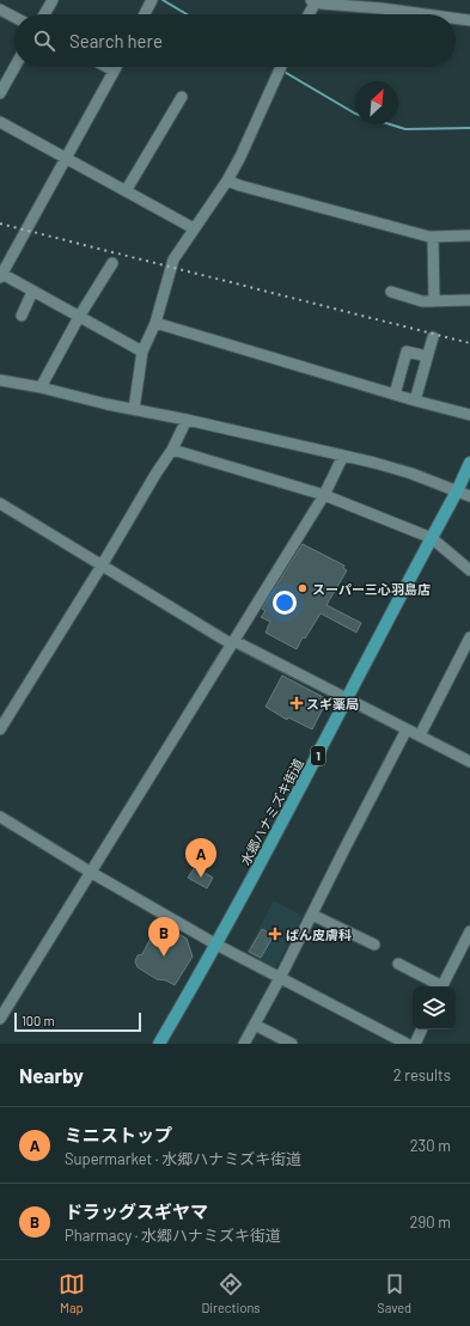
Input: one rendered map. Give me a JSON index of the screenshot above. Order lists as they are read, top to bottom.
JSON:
{
  "streets": {
    "main road": ["1", "水郷ハナミズキ街道"]
  },
  "places": {
    "other": ["スーパー三心羽島店"],
    "health": ["スギ薬局", "ばん皮膚科"]
  },
  "scale_bar": "100 m",
  "north": "top right",
  "page": {
    "search": "Search here",
    "pins": ["A", "B"],
    "scale": "100 m",
    "heading": ["Nearby", "2 results"],
    "list": [
      {
        "mark": "A",
        "name": "ミニストップ",
        "note": "Supermarket · 水郷ハナミズキ街道",
        "value": "230 m"
      },
      {
        "mark": "B",
        "name": "ドラッグスギヤマ",
        "note": "Pharmacy · 水郷ハナミズキ街道",
        "value": "290 m"
      }
    ],
    "nav": ["Map", "Directions", "Saved"]
  }
}
